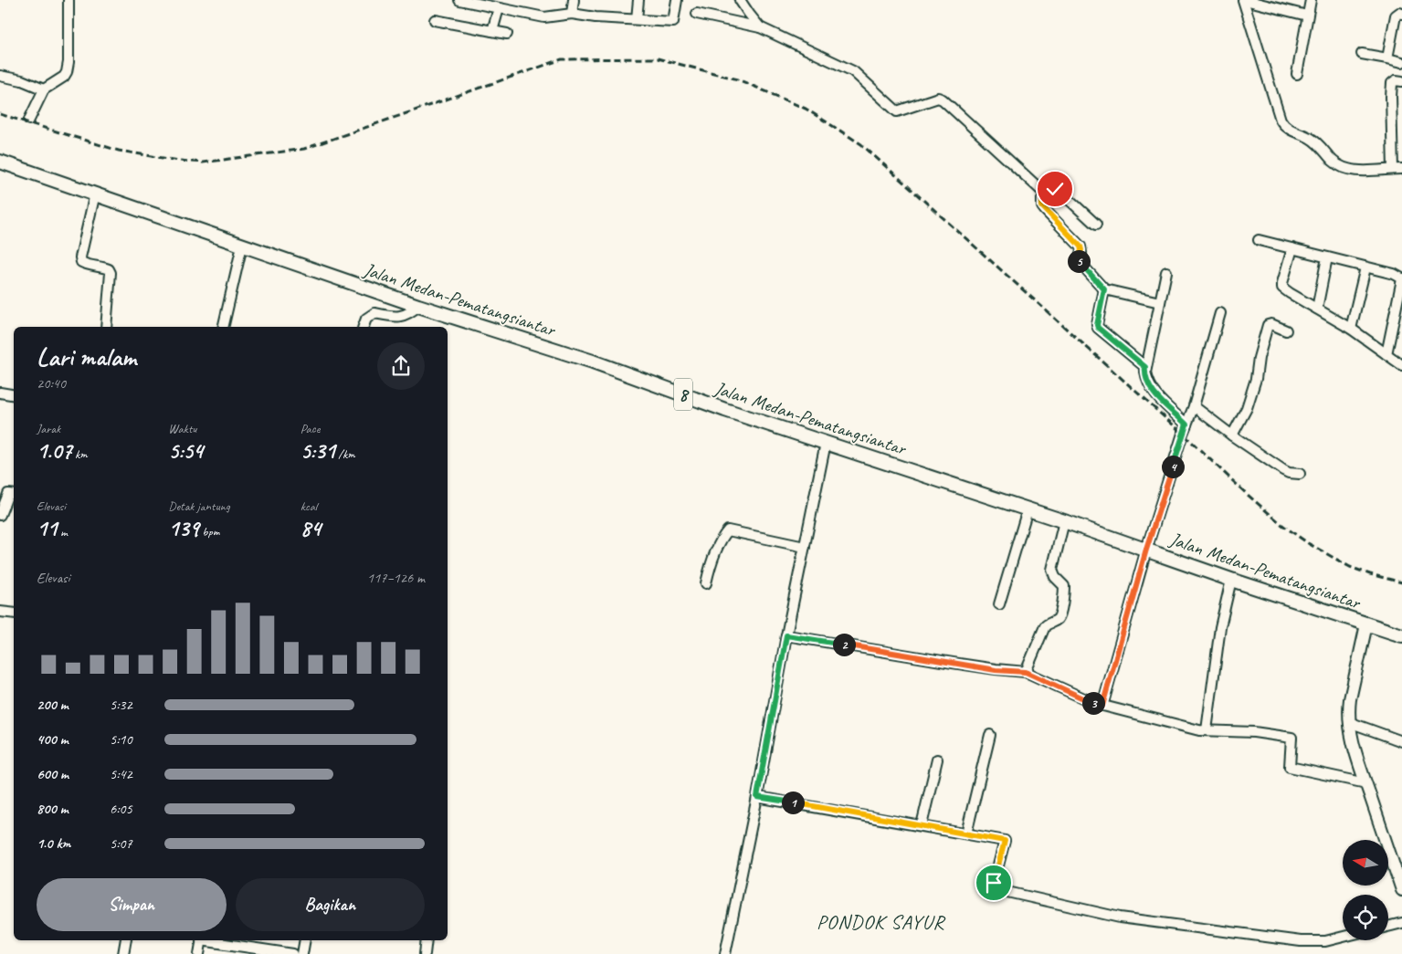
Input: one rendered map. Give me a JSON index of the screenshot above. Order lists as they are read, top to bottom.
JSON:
{
  "streets": {
    "highway": ["Jalan Medan-Pematangsiantar", "8"]
  },
  "districts": ["PONDOK SAYUR"],
  "north": "left",
  "page": {
    "pins": [
      "5",
      "4",
      "2",
      "3",
      "1"
    ],
    "heading": ["Lari malam", "20:40"],
    "stats": [
      ["Jarak", "1.07 km"],
      ["Waktu", "5:54"],
      ["Pace", "5:31 /km"],
      ["Elevasi", "11 m"],
      ["Detak jantung", "139 bpm"],
      ["kcal", "84"]
    ],
    "chart": ["Elevasi", "117–126 m"],
    "list": [
      {
        "name": "200 m",
        "note": "5:32"
      },
      {
        "name": "400 m",
        "note": "5:10"
      },
      {
        "name": "600 m",
        "note": "5:42"
      },
      {
        "name": "800 m",
        "note": "6:05"
      },
      {
        "name": "1.0 km",
        "note": "5:07"
      }
    ],
    "buttons": ["Simpan", "Bagikan"]
  }
}
